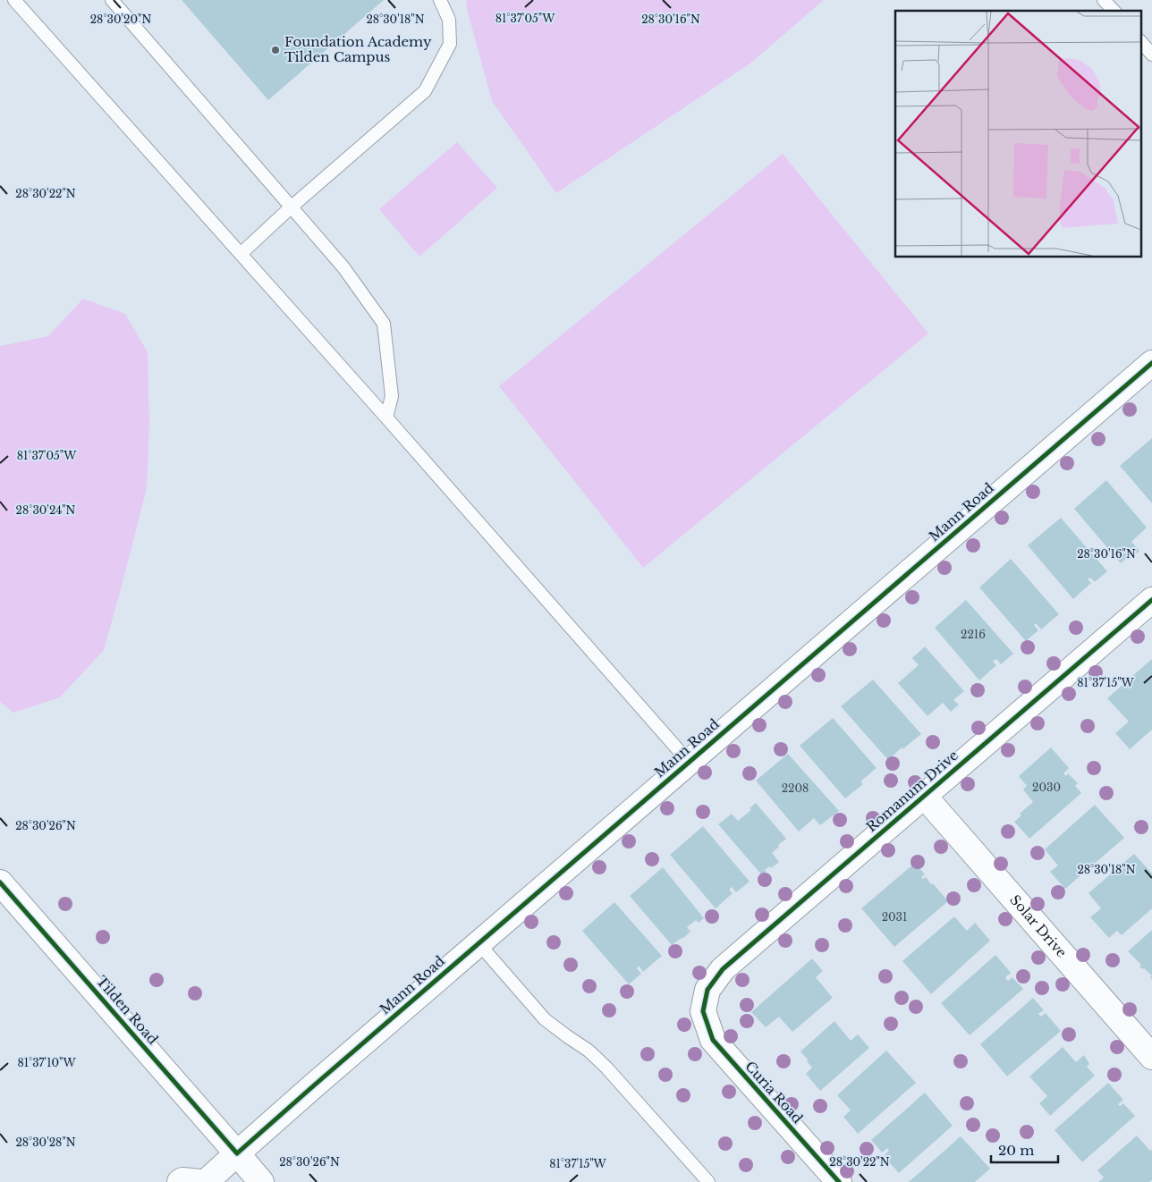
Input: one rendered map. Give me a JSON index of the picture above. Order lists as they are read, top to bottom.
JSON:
{
  "streets": {
    "street": [
      "Mann Road",
      "Romanum Drive",
      "Solar Drive",
      "Tilden Road",
      "Curia Road"
    ]
  },
  "crossings": [
    ["Mann Road", "Tilden Road"],
    ["Romanum Drive", "Solar Drive"],
    ["Romanum Drive", "Curia Road"]
  ],
  "places": ["Foundation Academy Tilden Campus"],
  "house_numbers": [
    "2216",
    "2030",
    "2208",
    "2031"
  ],
  "scale_bar": "20 m",
  "coordinates": [
    "81°37'05\"W",
    "28°30'18\"N",
    "28°30'20\"N",
    "28°30'16\"N",
    "28°30'22\"N",
    "28°30'24\"N",
    "81°37'15\"W",
    "28°30'26\"N",
    "81°37'10\"W",
    "28°30'28\"N"
  ]
}
